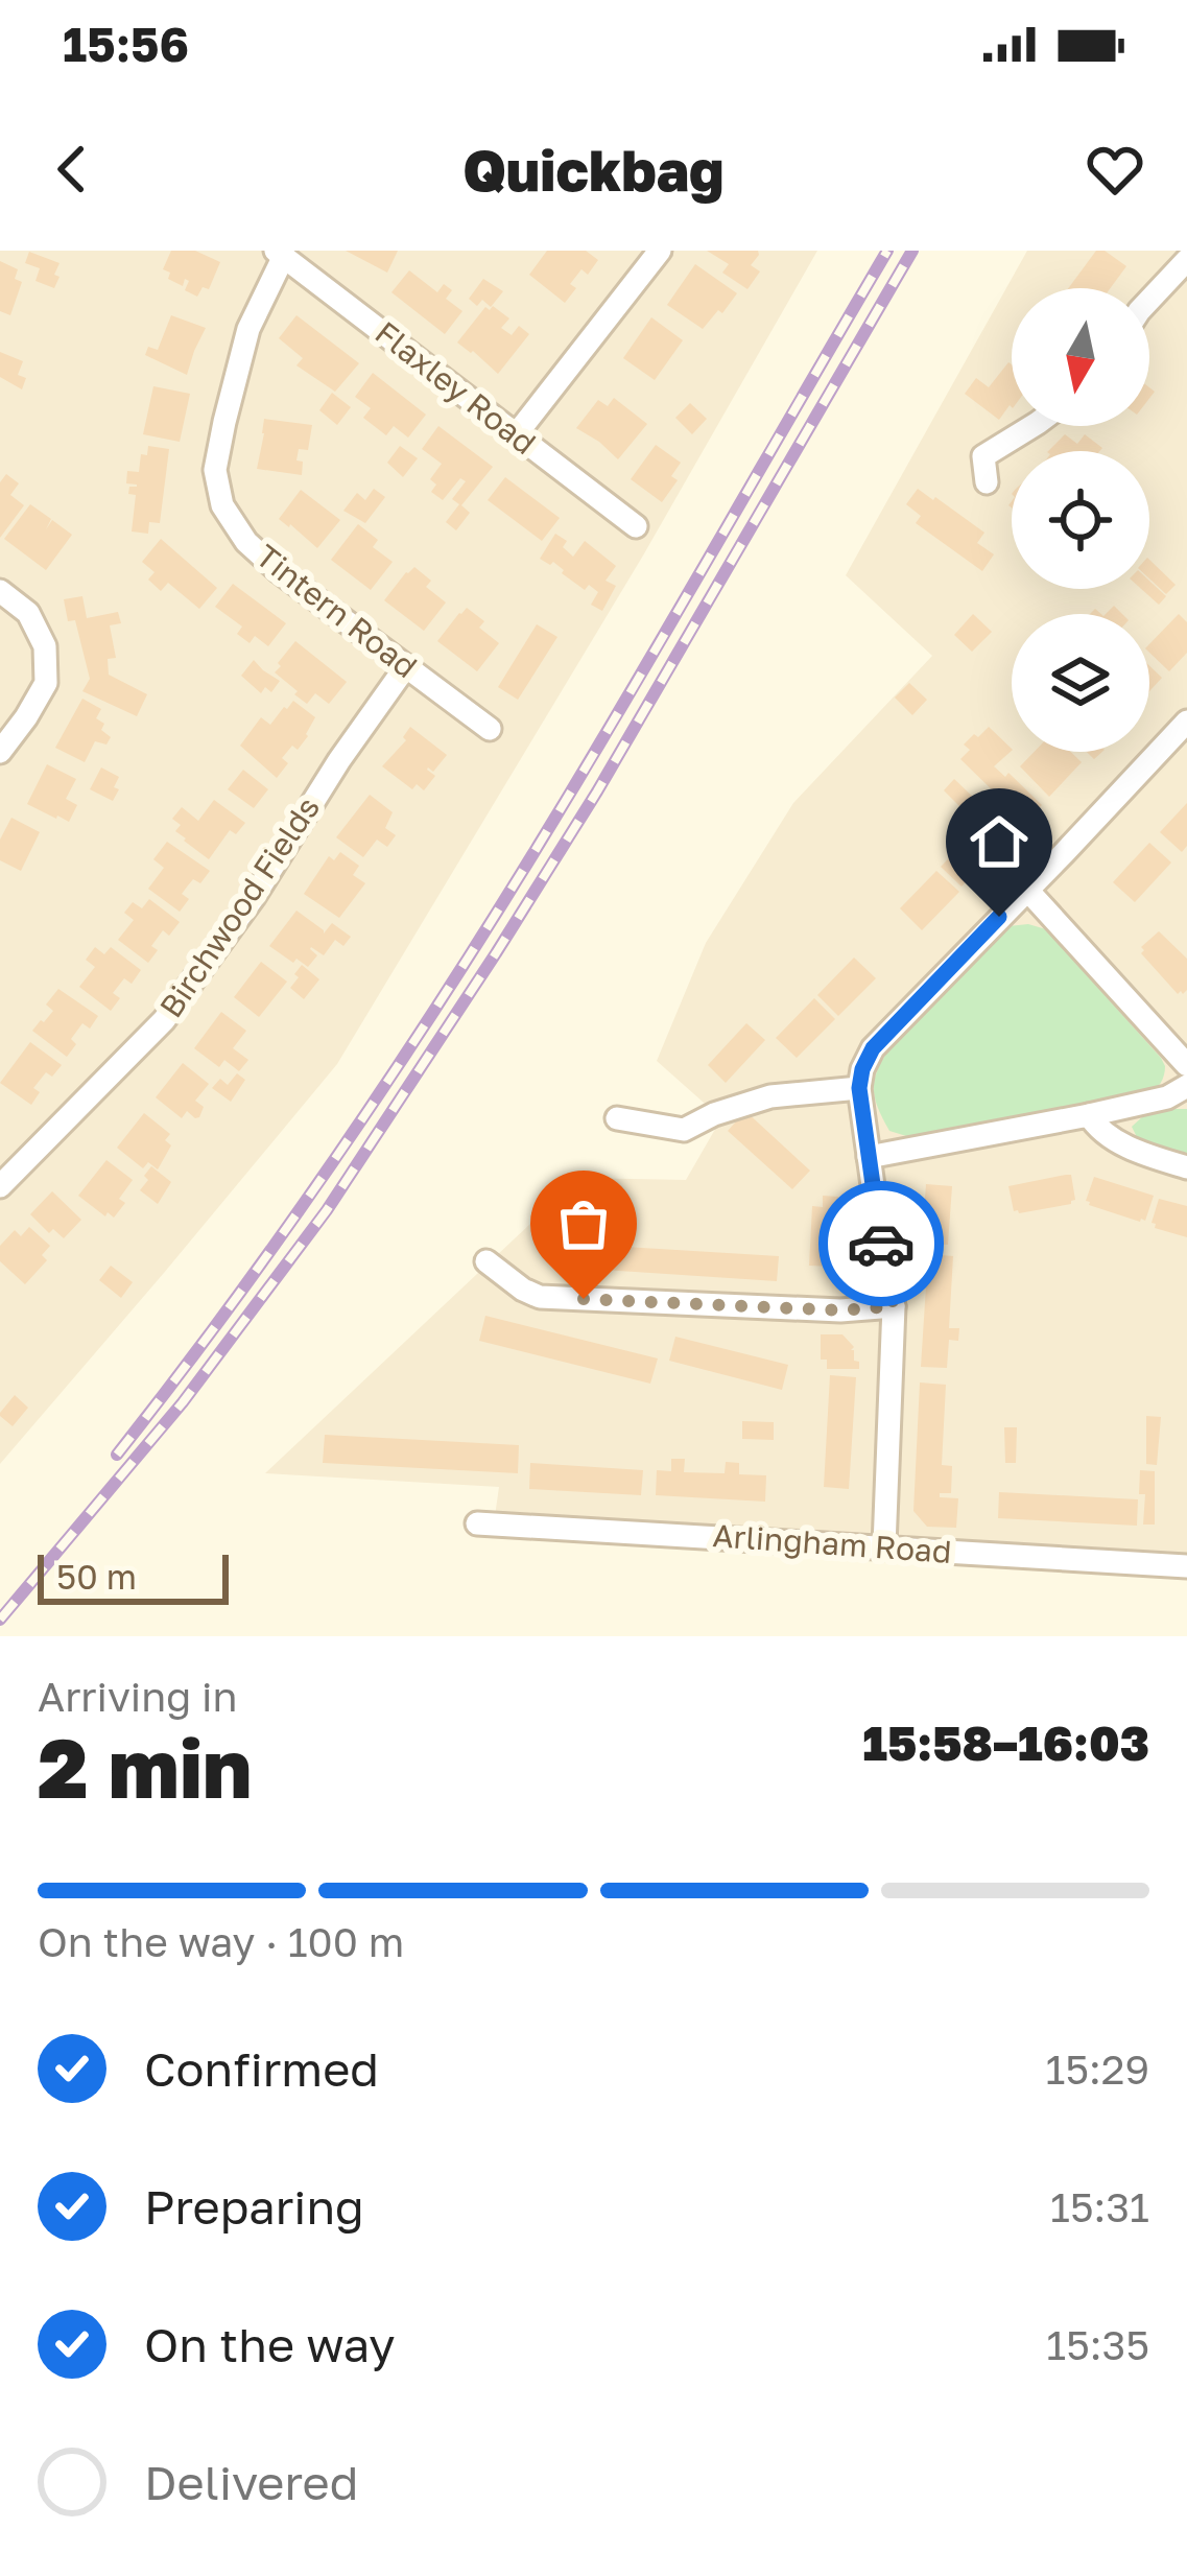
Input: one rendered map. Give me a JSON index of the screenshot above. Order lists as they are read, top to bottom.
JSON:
{
  "streets": {
    "street": [
      "Flaxley Road",
      "Tintern Road",
      "Birchwood Fields",
      "Arlingham Road"
    ]
  },
  "crossings": [
    ["Flaxley Road", "Tintern Road"],
    ["Tintern Road", "Birchwood Fields"]
  ],
  "scale_bar": "50 m",
  "north": "bottom",
  "page": {
    "status": "15:56",
    "header": "Quickbag",
    "scale": "50 m",
    "heading": ["2 min", "Arriving in", "15:58–16:03"],
    "bar": "On the way · 100 m",
    "list": [
      ["Confirmed", "15:29"],
      ["Preparing", "15:31"],
      ["On the way", "15:35"],
      "Delivered"
    ]
  }
}
